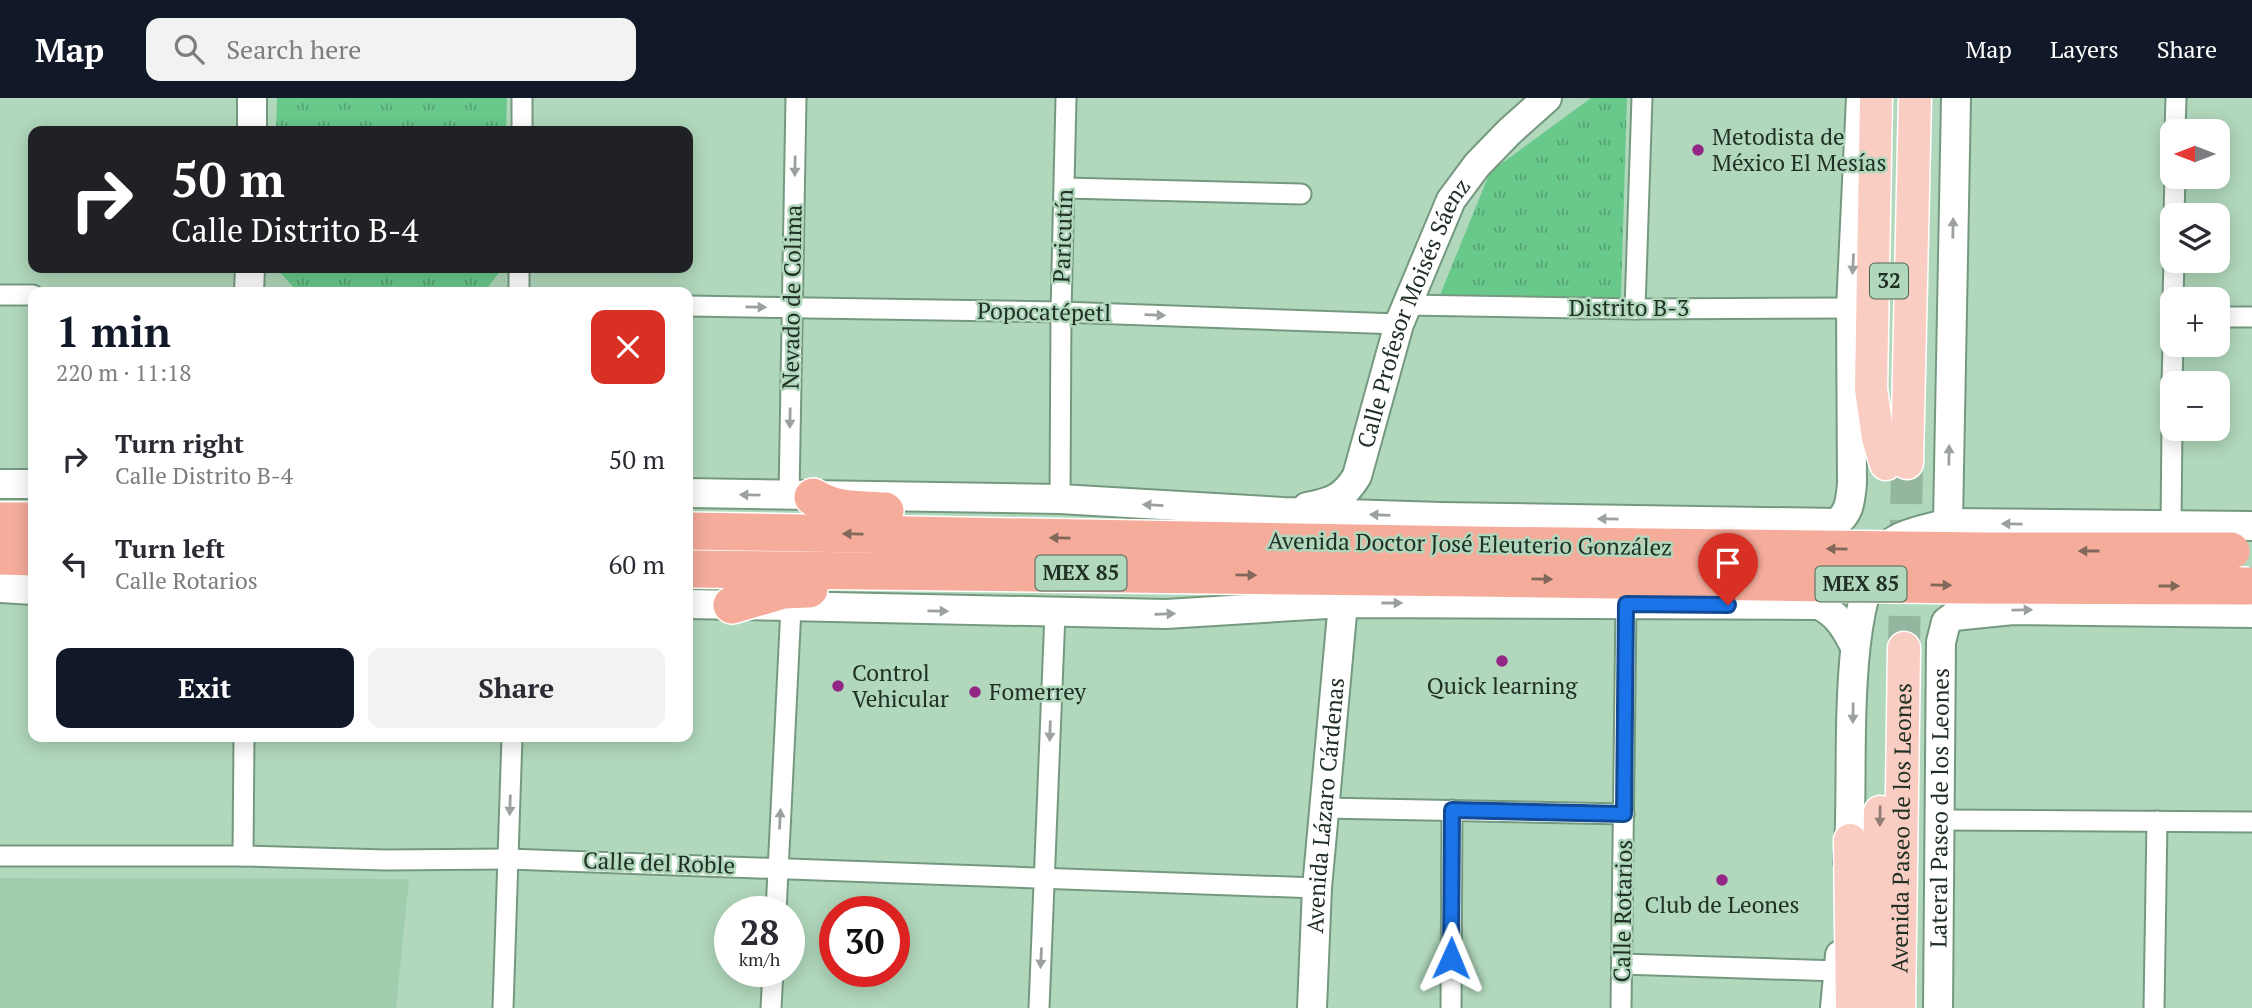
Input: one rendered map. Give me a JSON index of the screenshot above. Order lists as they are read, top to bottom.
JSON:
{
  "streets": {
    "highway": ["Avenida Doctor José Eleuterio González", "MEX 85"],
    "main road": ["32", "Avenida Paseo de los Leones"],
    "street": [
      "Paricutín",
      "Nevado de Colima",
      "Distrito B-3",
      "Popocatépetl",
      "Calle Profesor Moisés Sáenz",
      "Avenida Lázaro Cárdenas",
      "Lateral Paseo de los Leones",
      "Calle del Roble",
      "Calle Rotarios"
    ]
  },
  "crossings": [
    ["Paricutín", "Popocatépetl"],
    ["Nevado de Colima", "Popocatépetl"],
    ["Distrito B-3", "Popocatépetl"],
    ["Distrito B-3", "Calle Profesor Moisés Sáenz"],
    ["Popocatépetl", "Calle Profesor Moisés Sáenz"],
    ["Avenida Doctor José Eleuterio González", "Lateral Paseo de los Leones"],
    ["Avenida Lázaro Cárdenas", "Calle del Roble"]
  ],
  "one_way": ["Nevado de Colima"],
  "places": [
    "Metodista de México El Mesías",
    "Quick learning",
    "Control Vehicular",
    "Fomerrey",
    "Club de Leones"
  ],
  "north": "left",
  "page": {
    "header": "Map",
    "search": "Search here",
    "nav": ["Map", "Layers", "Share"],
    "map_buttons": ["+", "−"],
    "turn": ["50 m", "Calle Distrito B-4"],
    "heading": ["1 min", "220 m · 11:18"],
    "list": [
      {
        "name": "Turn right",
        "note": "Calle Distrito B-4",
        "value": "50 m"
      },
      {
        "name": "Turn left",
        "note": "Calle Rotarios",
        "value": "60 m"
      }
    ],
    "buttons": ["Exit", "Share"],
    "speed": "28 km/h",
    "limit": "30"
  }
}
